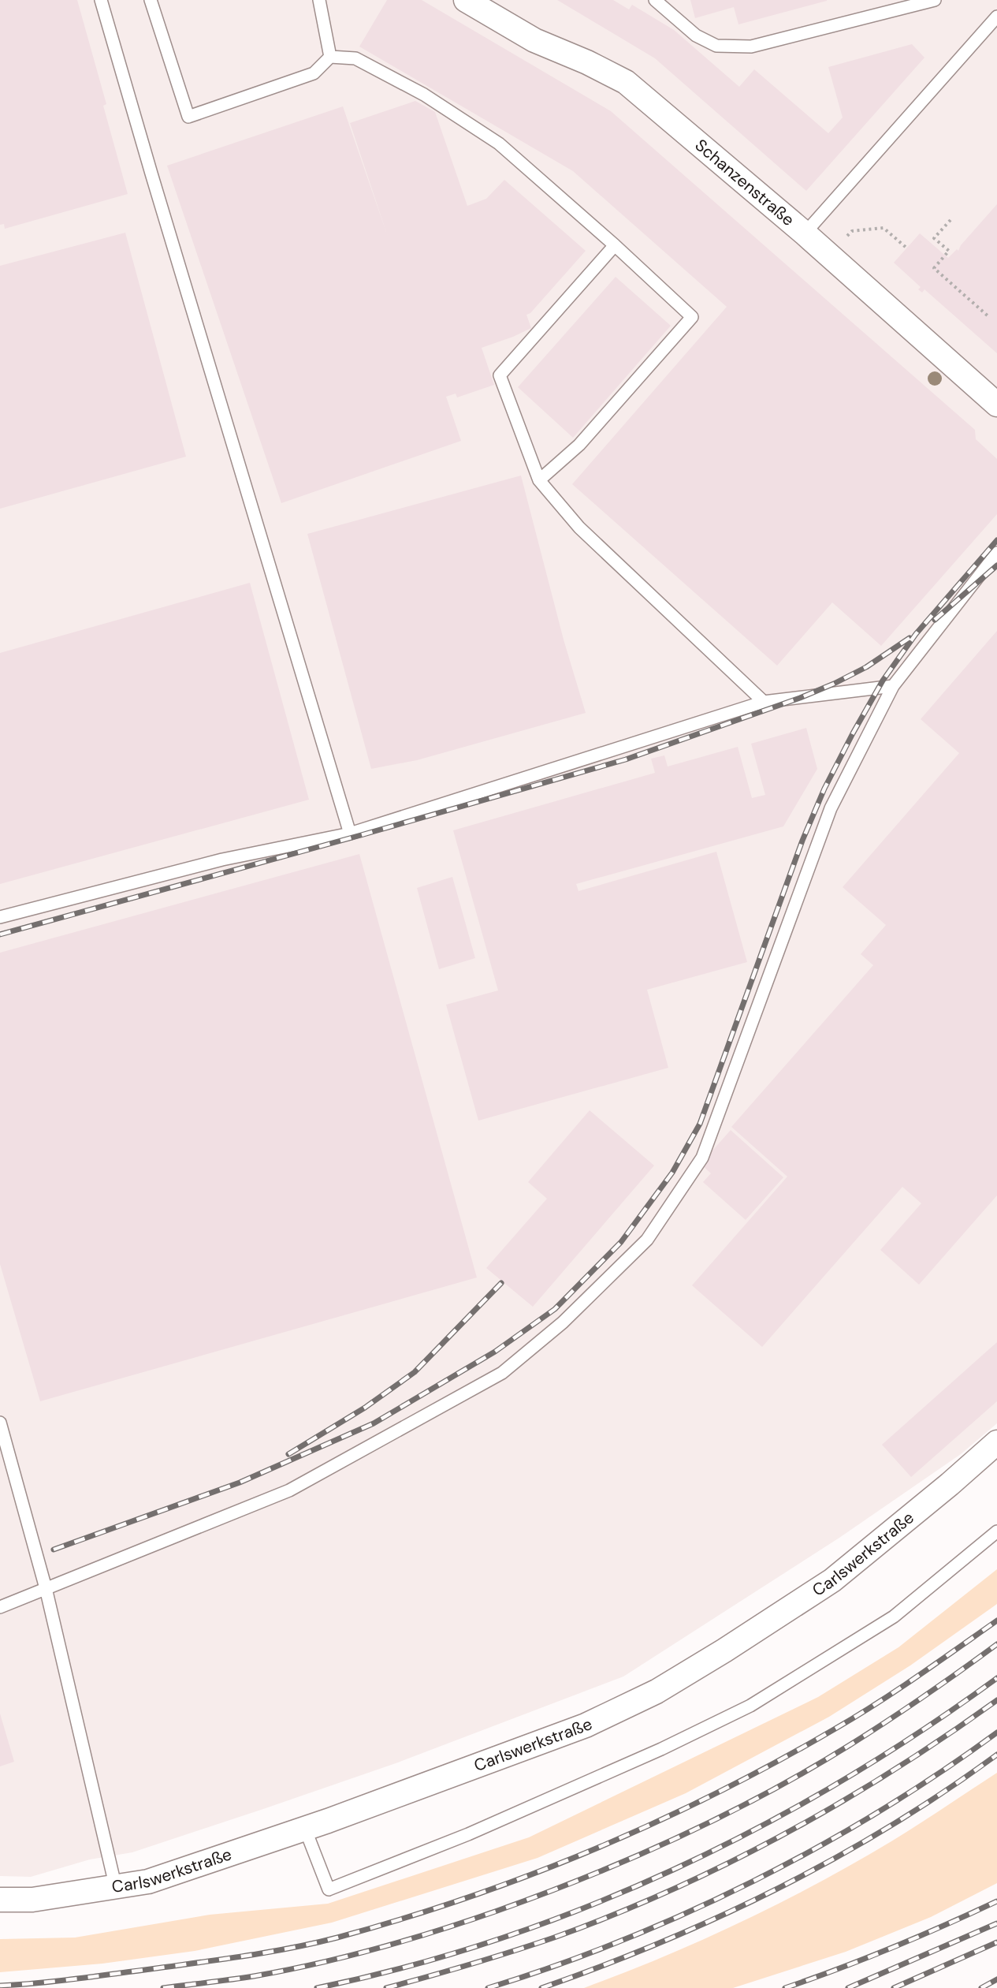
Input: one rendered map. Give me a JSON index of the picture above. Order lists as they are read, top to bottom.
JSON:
{
  "streets": {
    "street": ["Schanzenstraße", "Carlswerkstraße"]
  }
}
